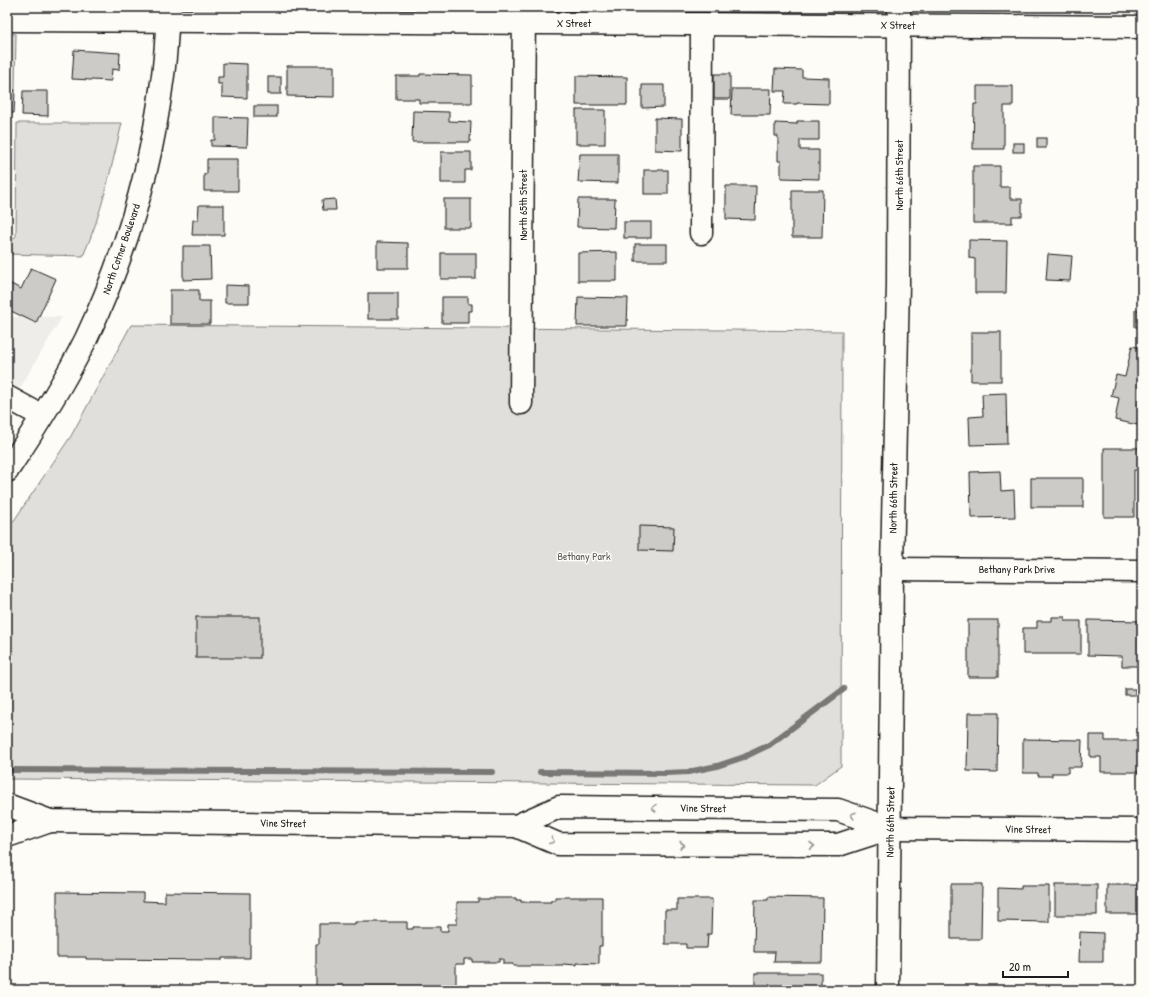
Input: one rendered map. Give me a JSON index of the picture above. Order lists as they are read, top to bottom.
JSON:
{
  "streets": {
    "main road": [
      "X Street",
      "North 66th Street",
      "North 65th Street",
      "North Cotner Boulevard",
      "Bethany Park Drive",
      "Vine Street"
    ]
  },
  "crossings": [
    ["X Street", "North 66th Street"],
    ["X Street", "North 65th Street"],
    ["X Street", "North Cotner Boulevard"],
    ["North 66th Street", "Bethany Park Drive"],
    ["North 66th Street", "Vine Street"]
  ],
  "parks": ["Bethany Park"],
  "scale_bar": "20 m"
}
